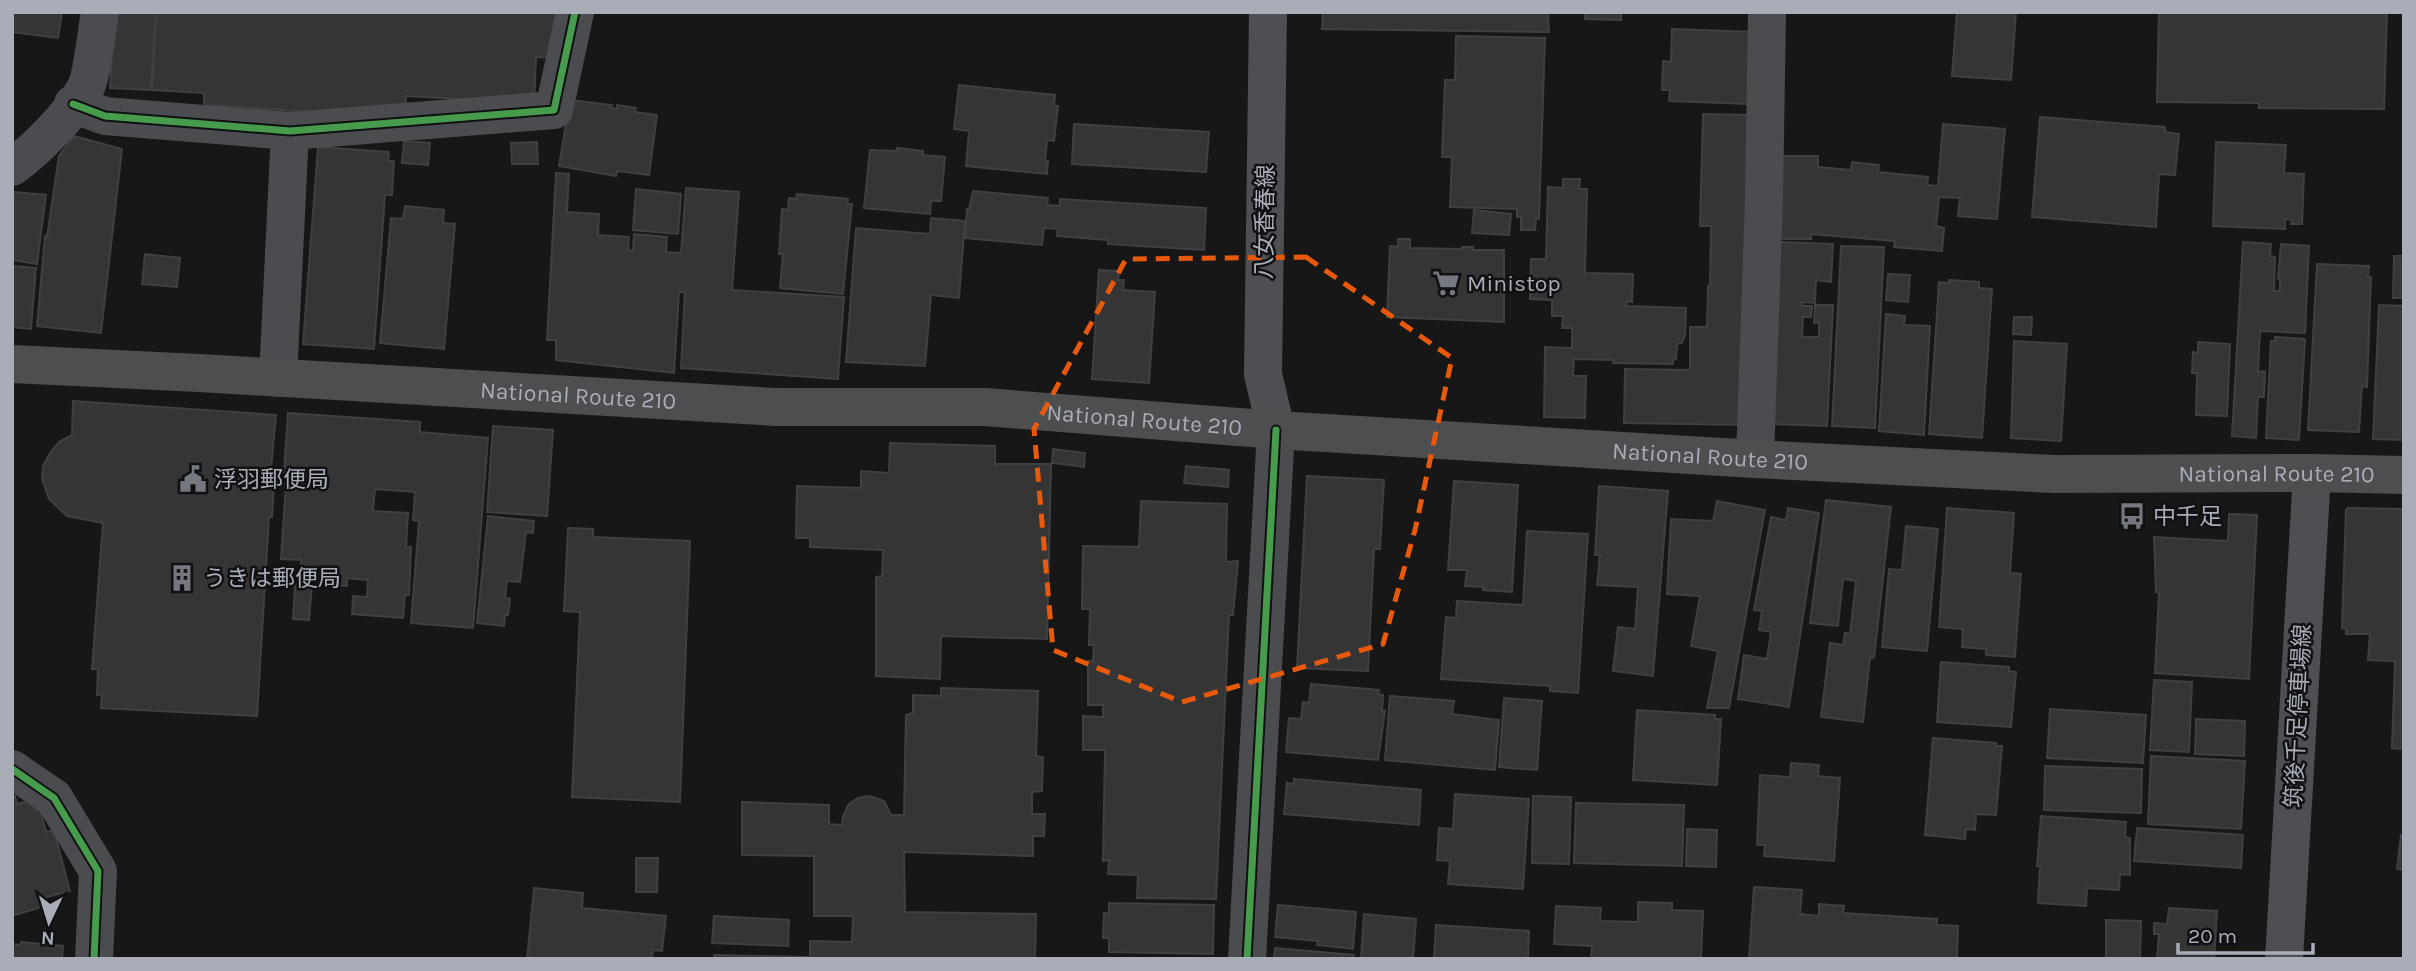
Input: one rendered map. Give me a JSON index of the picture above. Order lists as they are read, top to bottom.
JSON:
{
  "streets": {
    "highway": ["National Route 210"],
    "main road": ["八女香春線", "筑後千足停車場線"]
  },
  "crossings": [
    ["八女香春線", "National Route 210"],
    ["National Route 210", "筑後千足停車場線"]
  ],
  "places": {
    "supermarket": ["Ministop"],
    "public building": ["浮羽郵便局"],
    "bus stop": ["中千足"],
    "building": ["うきは郵便局"]
  },
  "scale_bar": "20 m",
  "north": "bottom"
}
